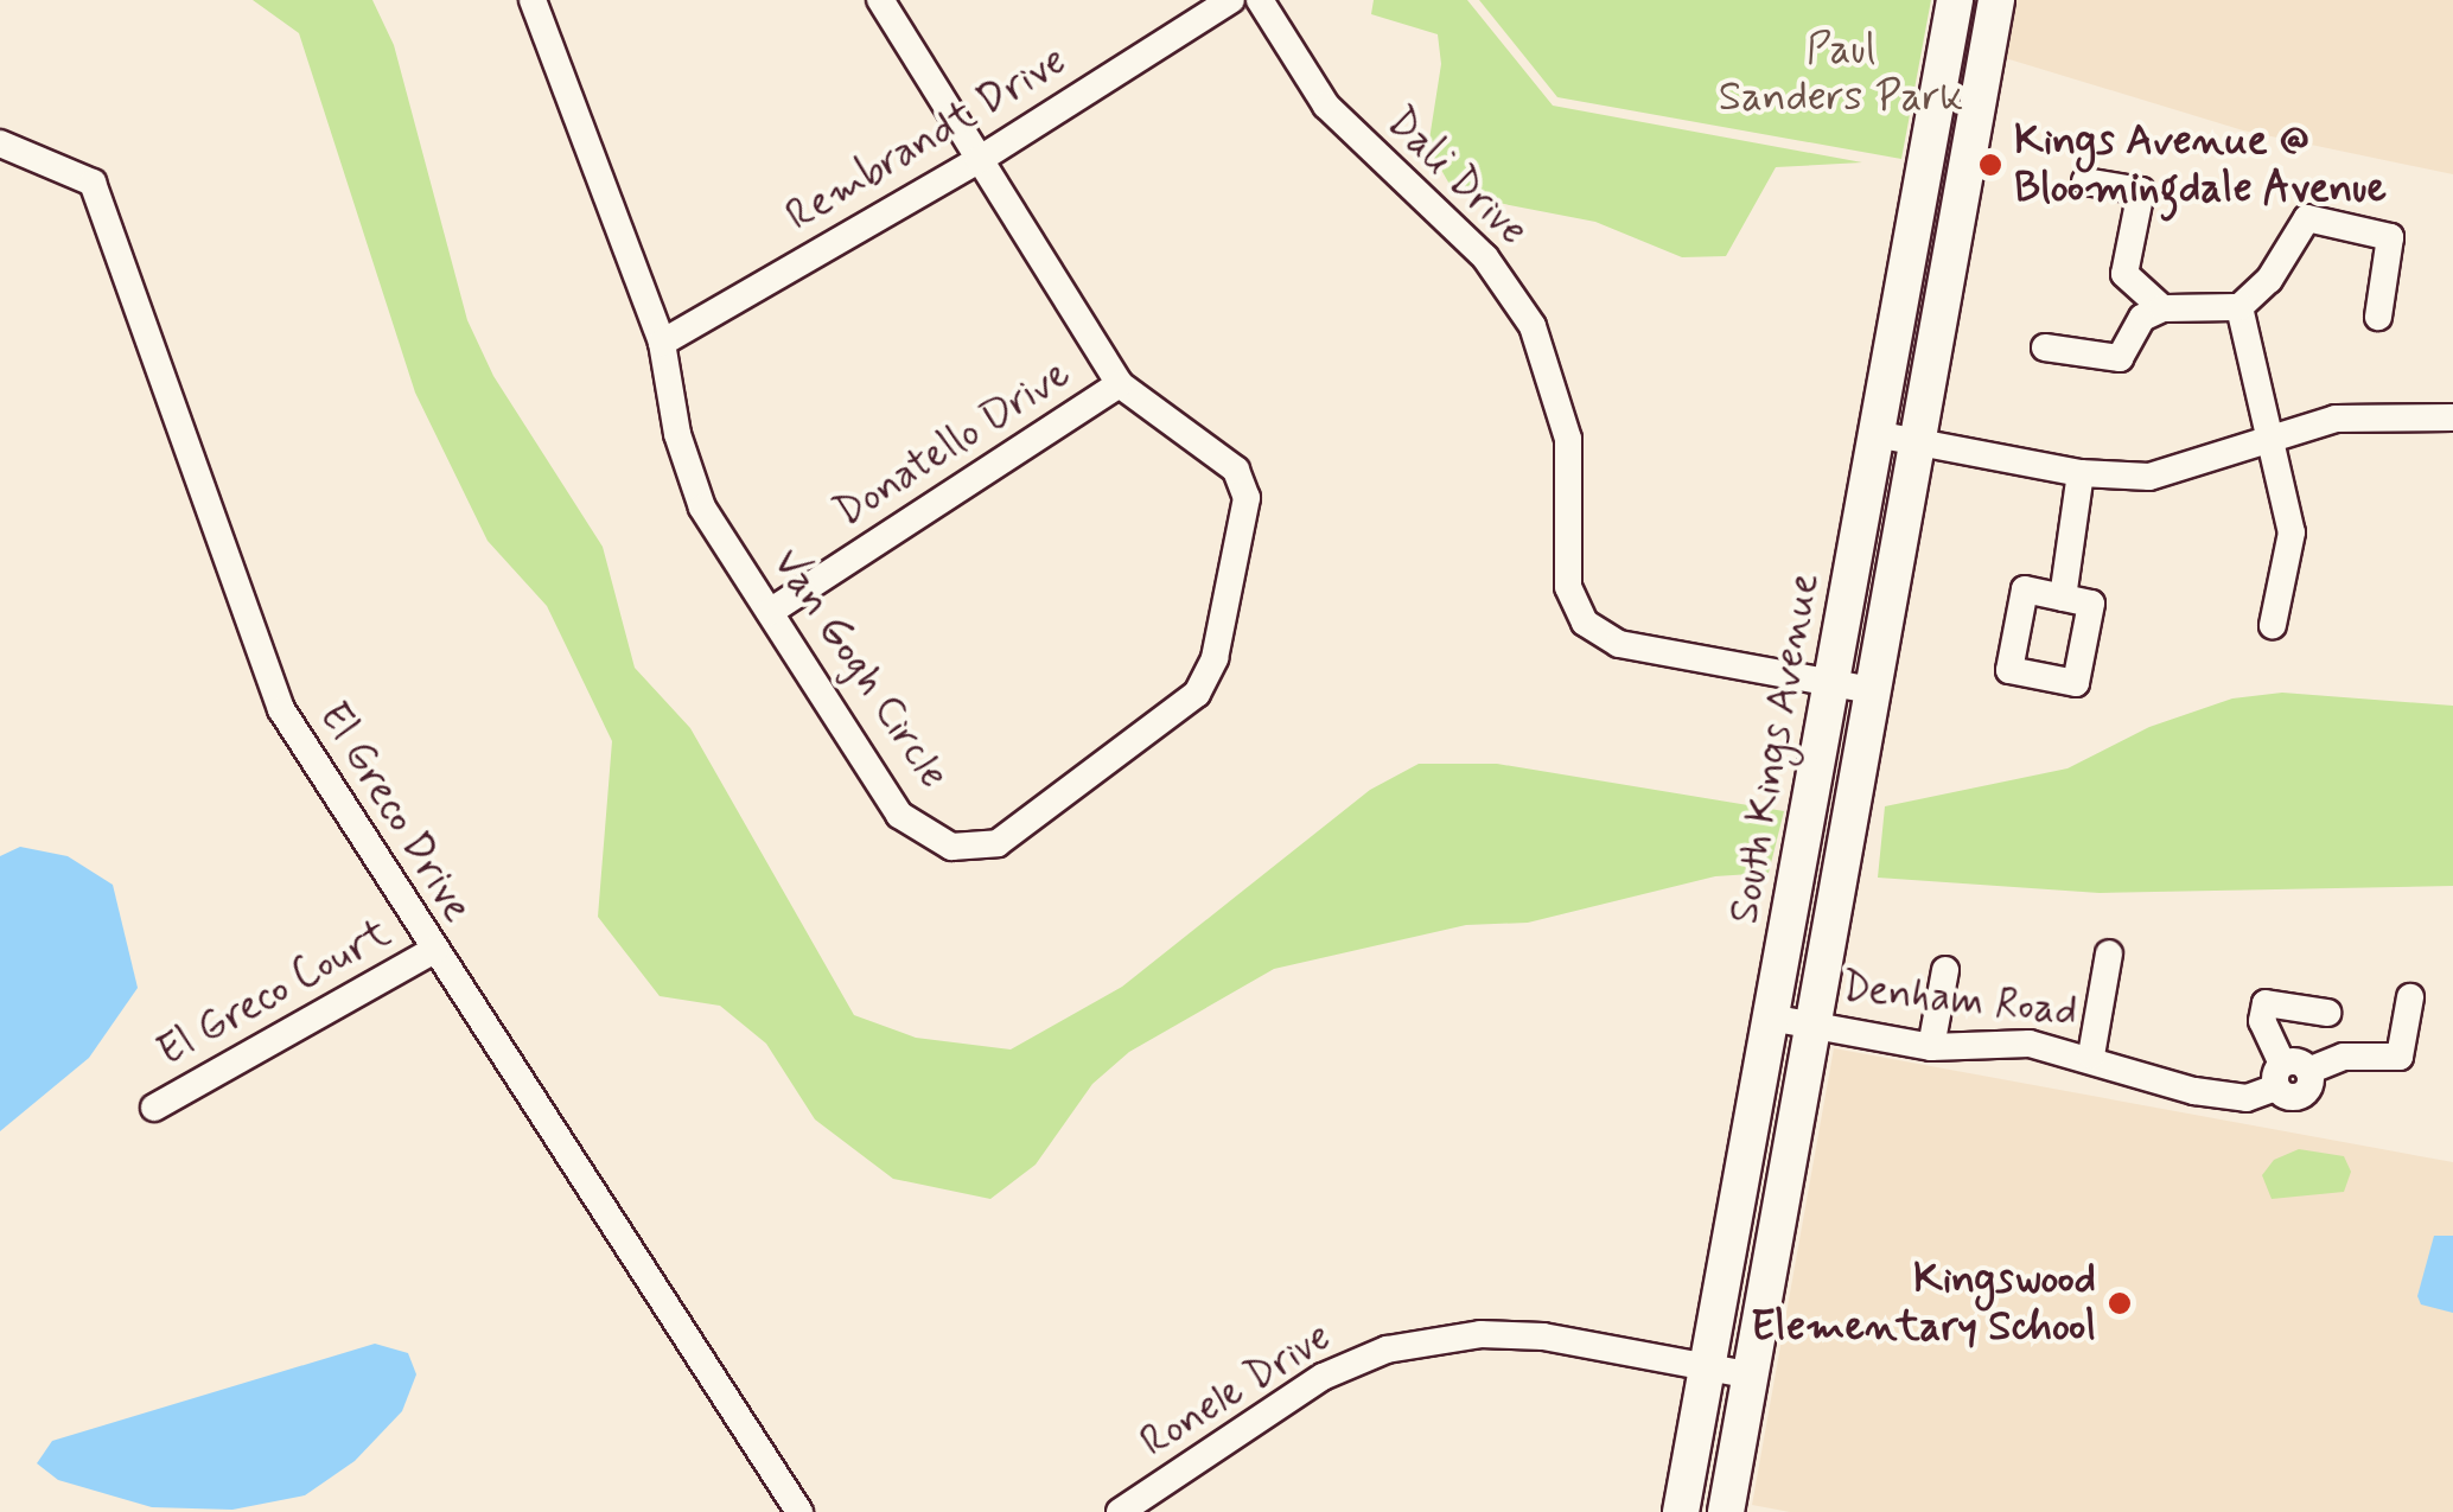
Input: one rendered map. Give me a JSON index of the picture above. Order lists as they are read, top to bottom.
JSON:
{
  "streets": {
    "main road": ["South Kings Avenue"],
    "street": [
      "Rembrandt Drive",
      "Dali Drive",
      "Donatello Drive",
      "Van Gogh Circle",
      "El Greco Drive",
      "El Greco Court",
      "Denham Road",
      "Ronele Drive"
    ]
  },
  "crossings": [
    ["Rembrandt Drive", "Van Gogh Circle"],
    ["Dali Drive", "South Kings Avenue"],
    ["Donatello Drive", "Van Gogh Circle"],
    ["South Kings Avenue", "Denham Road"],
    ["South Kings Avenue", "Ronele Drive"],
    ["El Greco Drive", "El Greco Court"]
  ],
  "parks": ["Paul Sanders Park"],
  "places": ["Kings Avenue @ Bloomingdale Avenue", "Kingswood Elementary School"]
}
